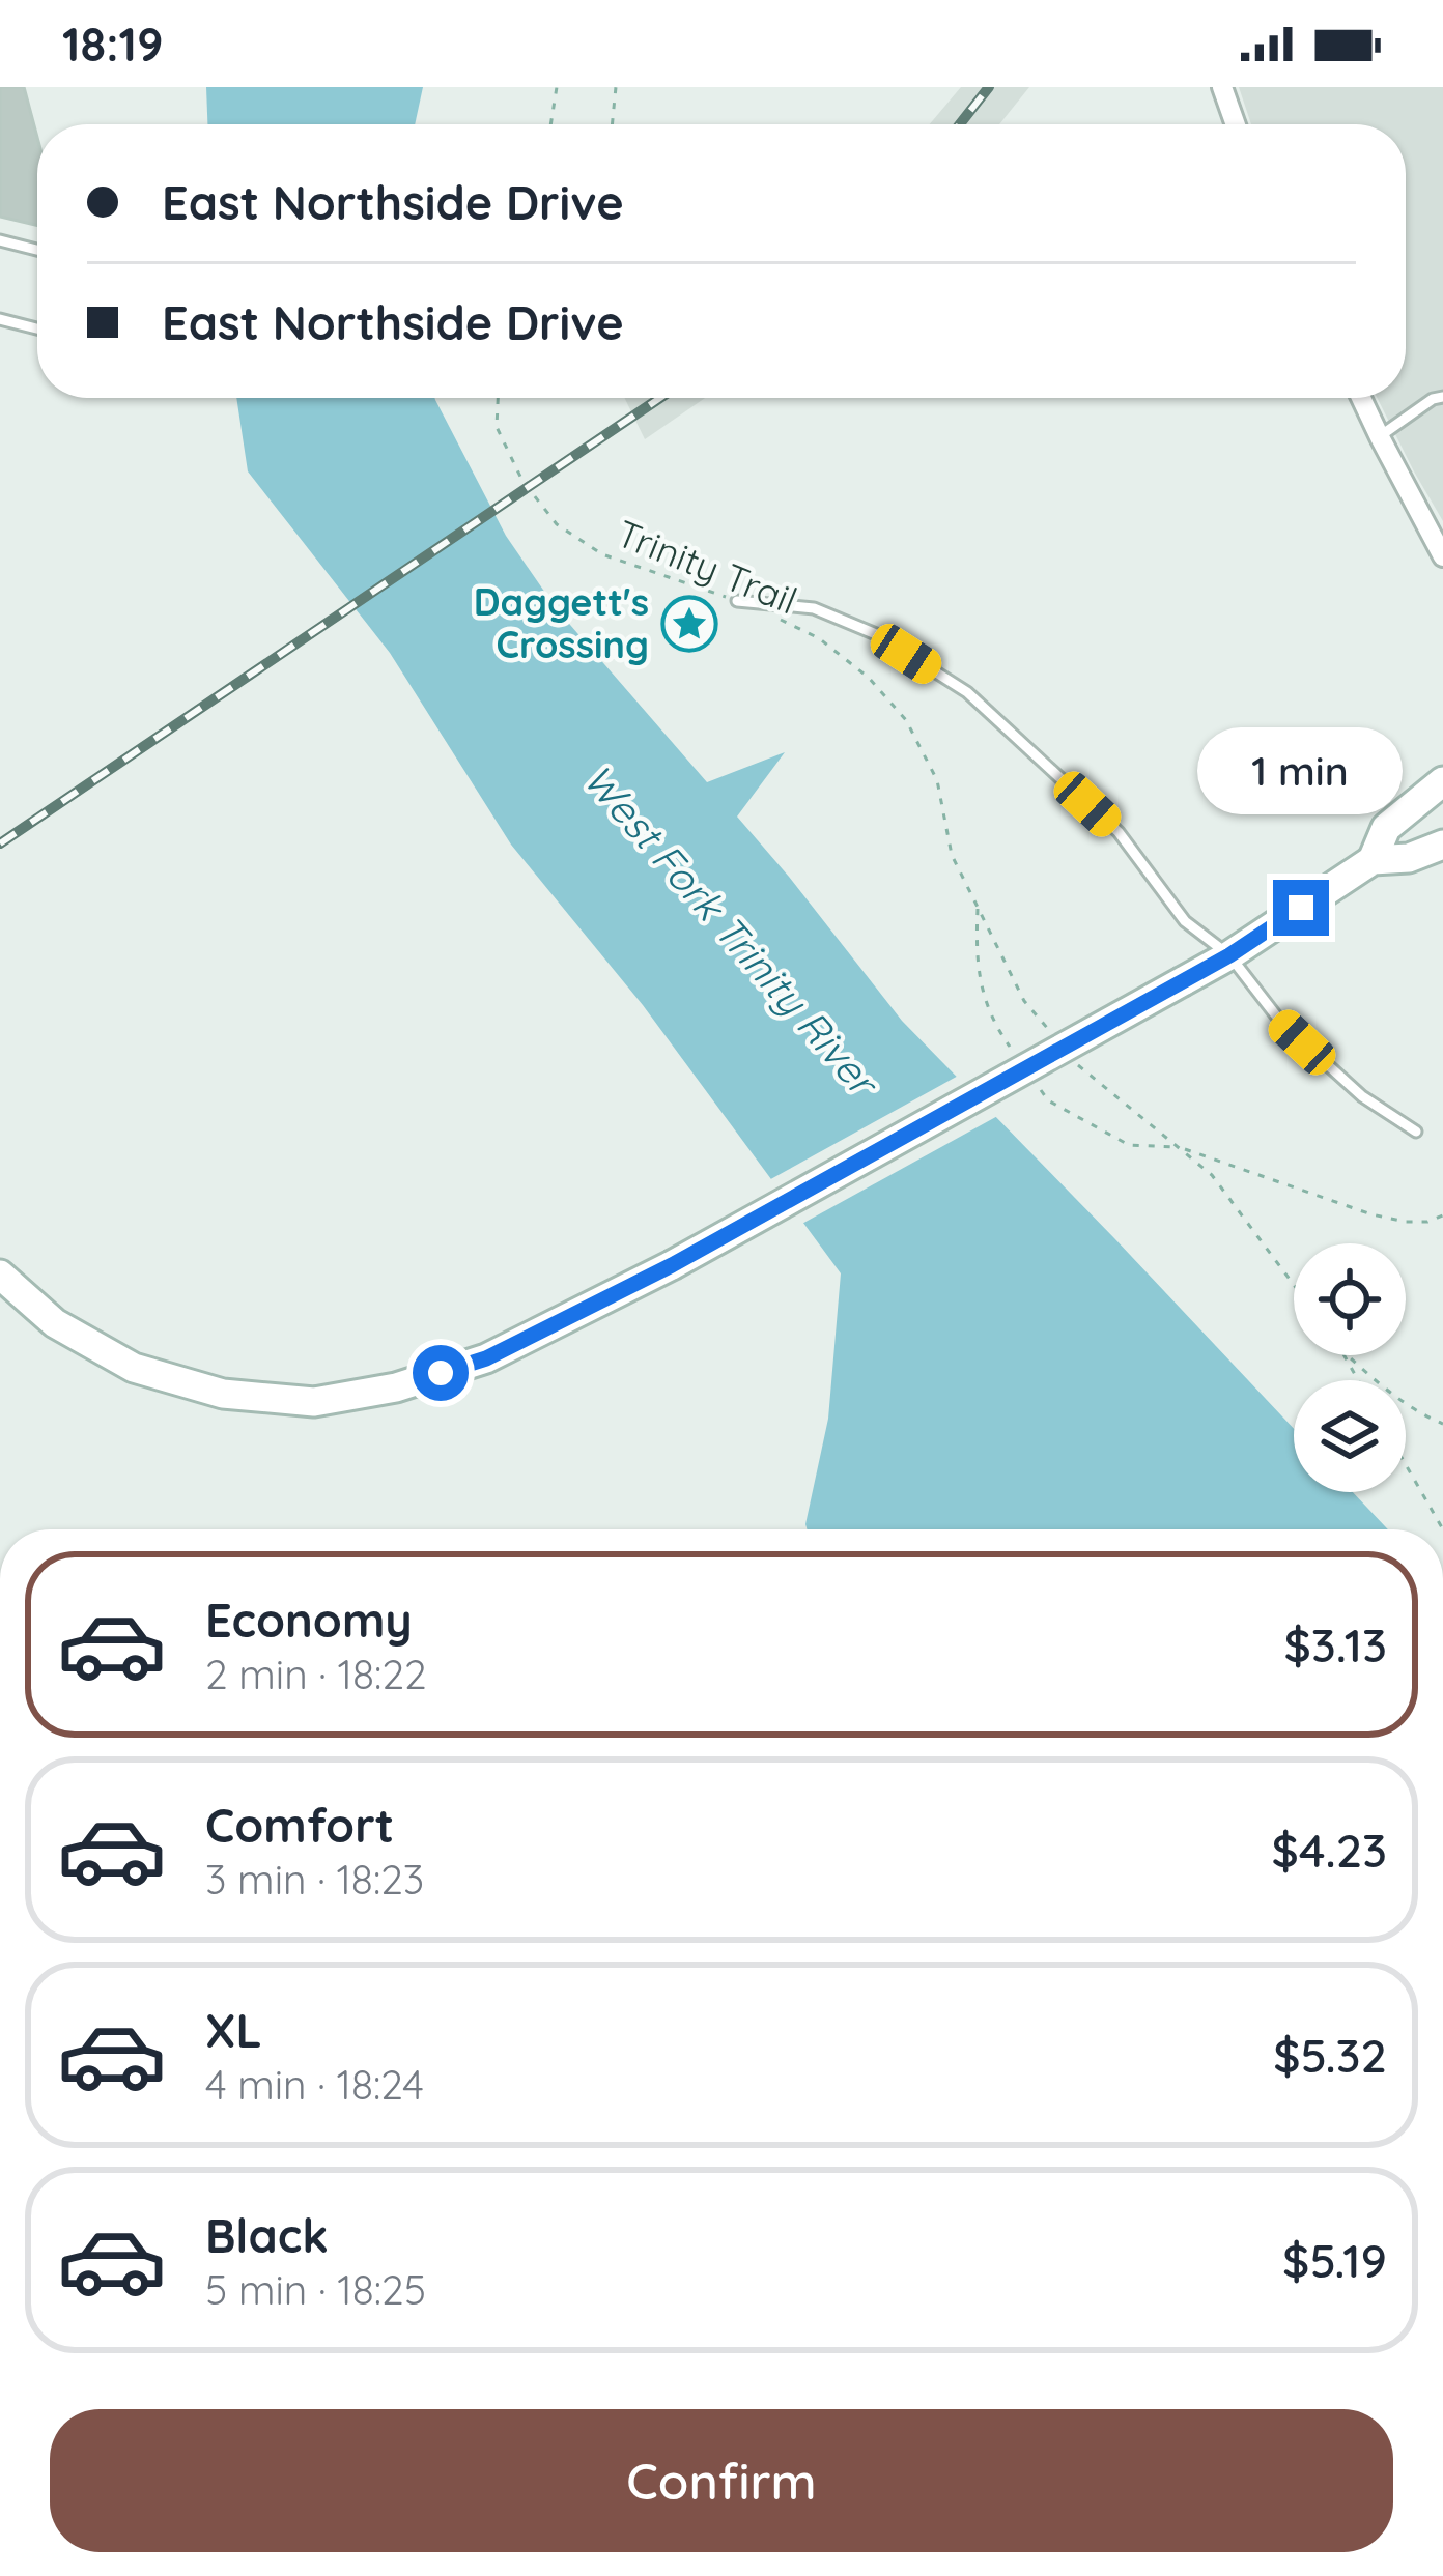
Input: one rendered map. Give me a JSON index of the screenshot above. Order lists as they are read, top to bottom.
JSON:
{
  "streets": {
    "path": ["Trinity Trail"]
  },
  "water": ["West Fork Trinity River"],
  "places": {
    "place": ["Daggett's Crossing"]
  },
  "page": {
    "status": "18:19",
    "banner": ["East Northside Drive", "East Northside Drive"],
    "bubble": "1 min",
    "list": [
      {
        "name": "Economy",
        "note": "2 min · 18:22",
        "value": "$3.13"
      },
      {
        "name": "Comfort",
        "note": "3 min · 18:23",
        "value": "$4.23"
      },
      {
        "name": "XL",
        "note": "4 min · 18:24",
        "value": "$5.32"
      },
      {
        "name": "Black",
        "note": "5 min · 18:25",
        "value": "$5.19"
      }
    ],
    "buttons": "Confirm"
  }
}
